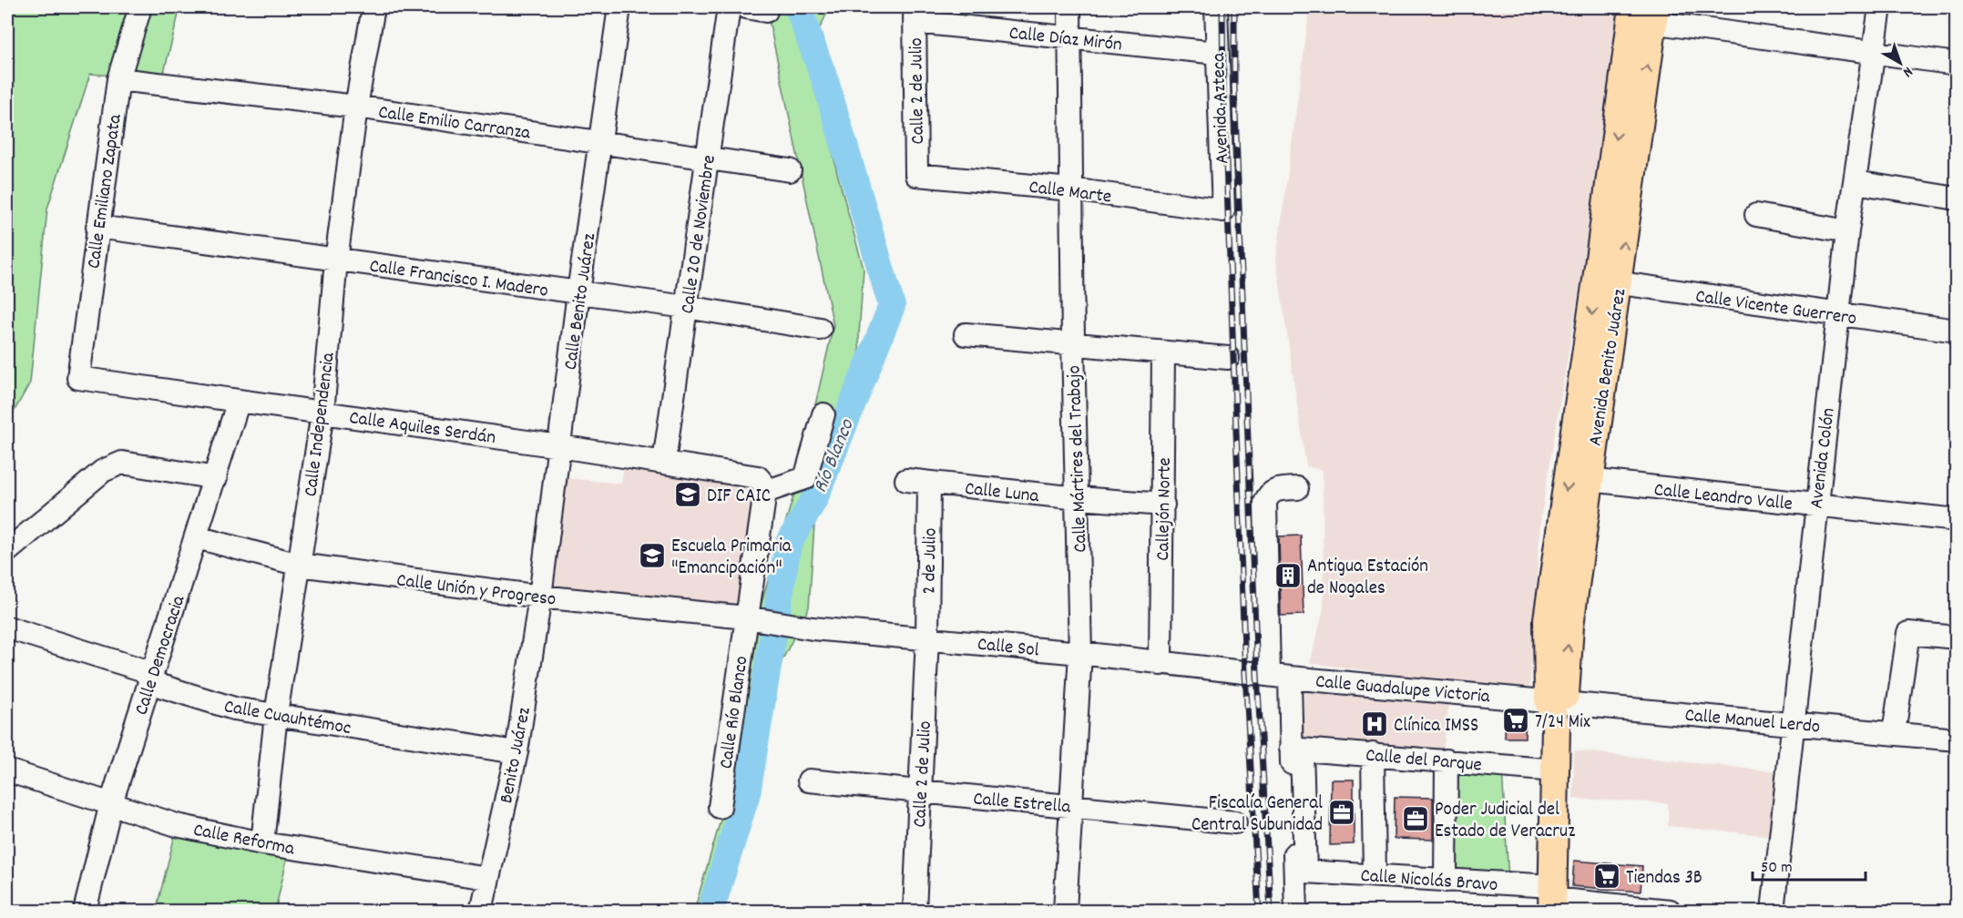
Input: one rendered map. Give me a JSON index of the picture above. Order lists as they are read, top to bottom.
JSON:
{
  "streets": {
    "main road": ["Avenida Benito Juárez"],
    "street": [
      "Calle Díaz Mirón",
      "Calle 2 de Julio",
      "Avenida Azteca",
      "Calle Emilio Carranza",
      "Calle Marte",
      "Calle Emiliano Zapata",
      "Calle 20 de Noviembre",
      "Calle Francisco I. Madero",
      "Calle Benito Juárez",
      "Calle Vicente Guerrero",
      "Calle Independencia",
      "Calle Aquiles Serdán",
      "Avenida Colón",
      "Calle Mártires del Trabajo",
      "Calle Luna",
      "Calle Leandro Valle",
      "Callejón Norte",
      "2 de Julio",
      "Calle Unión y Progreso",
      "Calle Sol",
      "Calle Democracia",
      "Calle Guadalupe Victoria",
      "Calle Río Blanco",
      "Calle Cuauhtémoc",
      "Calle Manuel Lerdo",
      "Benito Juárez",
      "Calle del Parque",
      "Calle Estrella",
      "Calle Reforma",
      "Calle Nicolás Bravo"
    ]
  },
  "crossings": [
    ["Calle Díaz Mirón", "Calle 2 de Julio"],
    ["Calle Díaz Mirón", "Avenida Azteca"],
    ["Calle Díaz Mirón", "Calle Mártires del Trabajo"],
    ["Calle 2 de Julio", "Calle Marte"],
    ["Calle 2 de Julio", "2 de Julio"],
    ["Calle 2 de Julio", "Calle Sol"],
    ["Calle 2 de Julio", "Calle Estrella"],
    ["Avenida Azteca", "Calle Marte"],
    ["Calle Emilio Carranza", "Calle Emiliano Zapata"],
    ["Calle Emilio Carranza", "Calle 20 de Noviembre"],
    ["Calle Emilio Carranza", "Calle Benito Juárez"],
    ["Calle Emilio Carranza", "Calle Independencia"],
    ["Calle Marte", "Calle Mártires del Trabajo"],
    ["Calle Emiliano Zapata", "Calle Francisco I. Madero"],
    ["Calle Emiliano Zapata", "Calle Aquiles Serdán"],
    ["Calle 20 de Noviembre", "Calle Francisco I. Madero"],
    ["Calle 20 de Noviembre", "Calle Aquiles Serdán"],
    ["Calle Francisco I. Madero", "Calle Benito Juárez"],
    ["Calle Francisco I. Madero", "Calle Independencia"],
    ["Calle Benito Juárez", "Calle Aquiles Serdán"],
    ["Calle Benito Juárez", "Calle Unión y Progreso"],
    ["Calle Benito Juárez", "Benito Juárez"],
    ["Calle Vicente Guerrero", "Avenida Benito Juárez"],
    ["Calle Vicente Guerrero", "Avenida Colón"],
    ["Avenida Benito Juárez", "Calle Leandro Valle"],
    ["Avenida Benito Juárez", "Calle Guadalupe Victoria"],
    ["Avenida Benito Juárez", "Calle Manuel Lerdo"],
    ["Avenida Benito Juárez", "Calle del Parque"],
    ["Avenida Benito Juárez", "Calle Nicolás Bravo"],
    ["Calle Independencia", "Calle Aquiles Serdán"],
    ["Calle Independencia", "Calle Unión y Progreso"],
    ["Calle Independencia", "Calle Cuauhtémoc"],
    ["Calle Independencia", "Calle Reforma"],
    ["Calle Aquiles Serdán", "Calle Democracia"],
    ["Calle Aquiles Serdán", "Calle Río Blanco"],
    ["Avenida Colón", "Calle Leandro Valle"],
    ["Avenida Colón", "Calle Manuel Lerdo"],
    ["Calle Mártires del Trabajo", "Calle Luna"],
    ["Calle Mártires del Trabajo", "Calle Sol"],
    ["Calle Mártires del Trabajo", "Calle Estrella"],
    ["Calle Luna", "Callejón Norte"],
    ["Calle Luna", "2 de Julio"],
    ["Callejón Norte", "Calle Sol"],
    ["2 de Julio", "Calle Sol"],
    ["Calle Unión y Progreso", "Calle Sol"],
    ["Calle Unión y Progreso", "Calle Democracia"],
    ["Calle Unión y Progreso", "Calle Río Blanco"],
    ["Calle Unión y Progreso", "Benito Juárez"],
    ["Calle Sol", "Calle Guadalupe Victoria"],
    ["Calle Sol", "Calle Río Blanco"],
    ["Calle Democracia", "Calle Cuauhtémoc"],
    ["Calle Democracia", "Calle Reforma"],
    ["Calle Guadalupe Victoria", "Calle Manuel Lerdo"],
    ["Calle Cuauhtémoc", "Benito Juárez"],
    ["Benito Juárez", "Calle Reforma"],
    ["Calle del Parque", "Calle Nicolás Bravo"]
  ],
  "water": ["Río Blanco"],
  "places": {
    "school or university": ["DIF CAIC", "Escuela Primaria \"Emancipación\""],
    "building": ["Antigua Estación de Nogales"],
    "supermarket": ["7/24 Mix", "Tiendas 3B"],
    "hospital": ["Clínica IMSS"],
    "office": ["Fiscalía General Central Subunidad", "Poder Judicial del Estado de Veracruz"]
  },
  "scale_bar": "50 m",
  "north": "bottom right"
}
